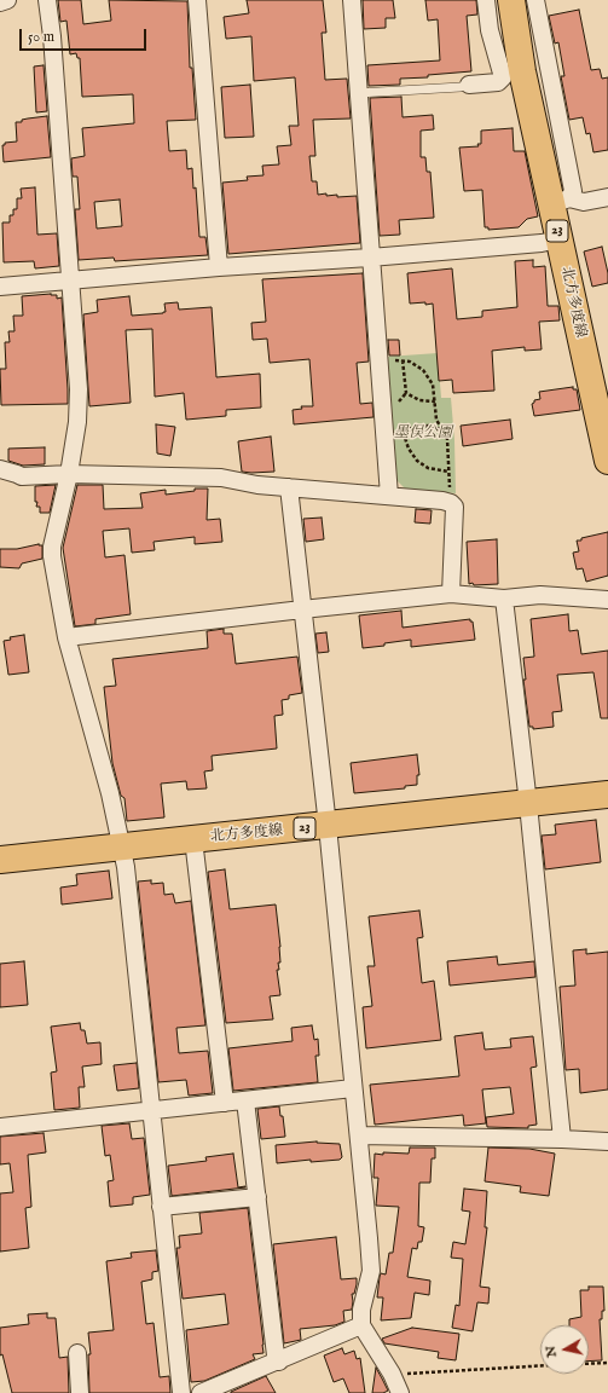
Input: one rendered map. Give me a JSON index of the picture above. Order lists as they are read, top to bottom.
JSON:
{
  "streets": {
    "main road": ["23", "北方多度線"]
  },
  "parks": ["墨俣公園"],
  "scale_bar": "50 m",
  "north": "left"
}
